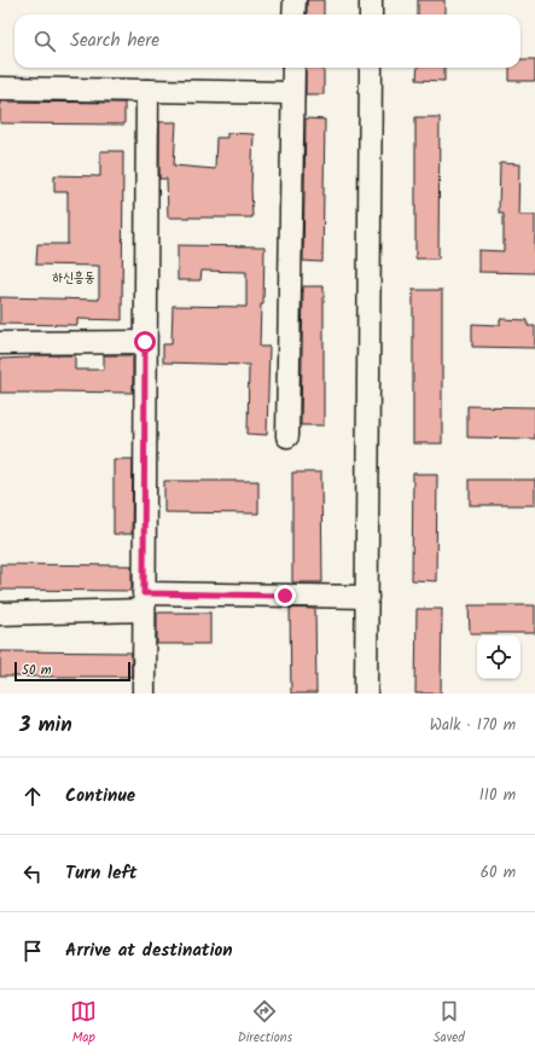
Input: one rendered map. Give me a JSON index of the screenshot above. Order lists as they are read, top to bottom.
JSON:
{
  "districts": ["하신흥동"],
  "scale_bar": "50 m",
  "page": {
    "search": "Search here",
    "scale": "50 m",
    "heading": ["3 min", "Walk · 170 m"],
    "list": [
      ["Continue", "110 m"],
      ["Turn left", "60 m"],
      "Arrive at destination"
    ],
    "nav": ["Map", "Directions", "Saved"]
  }
}
